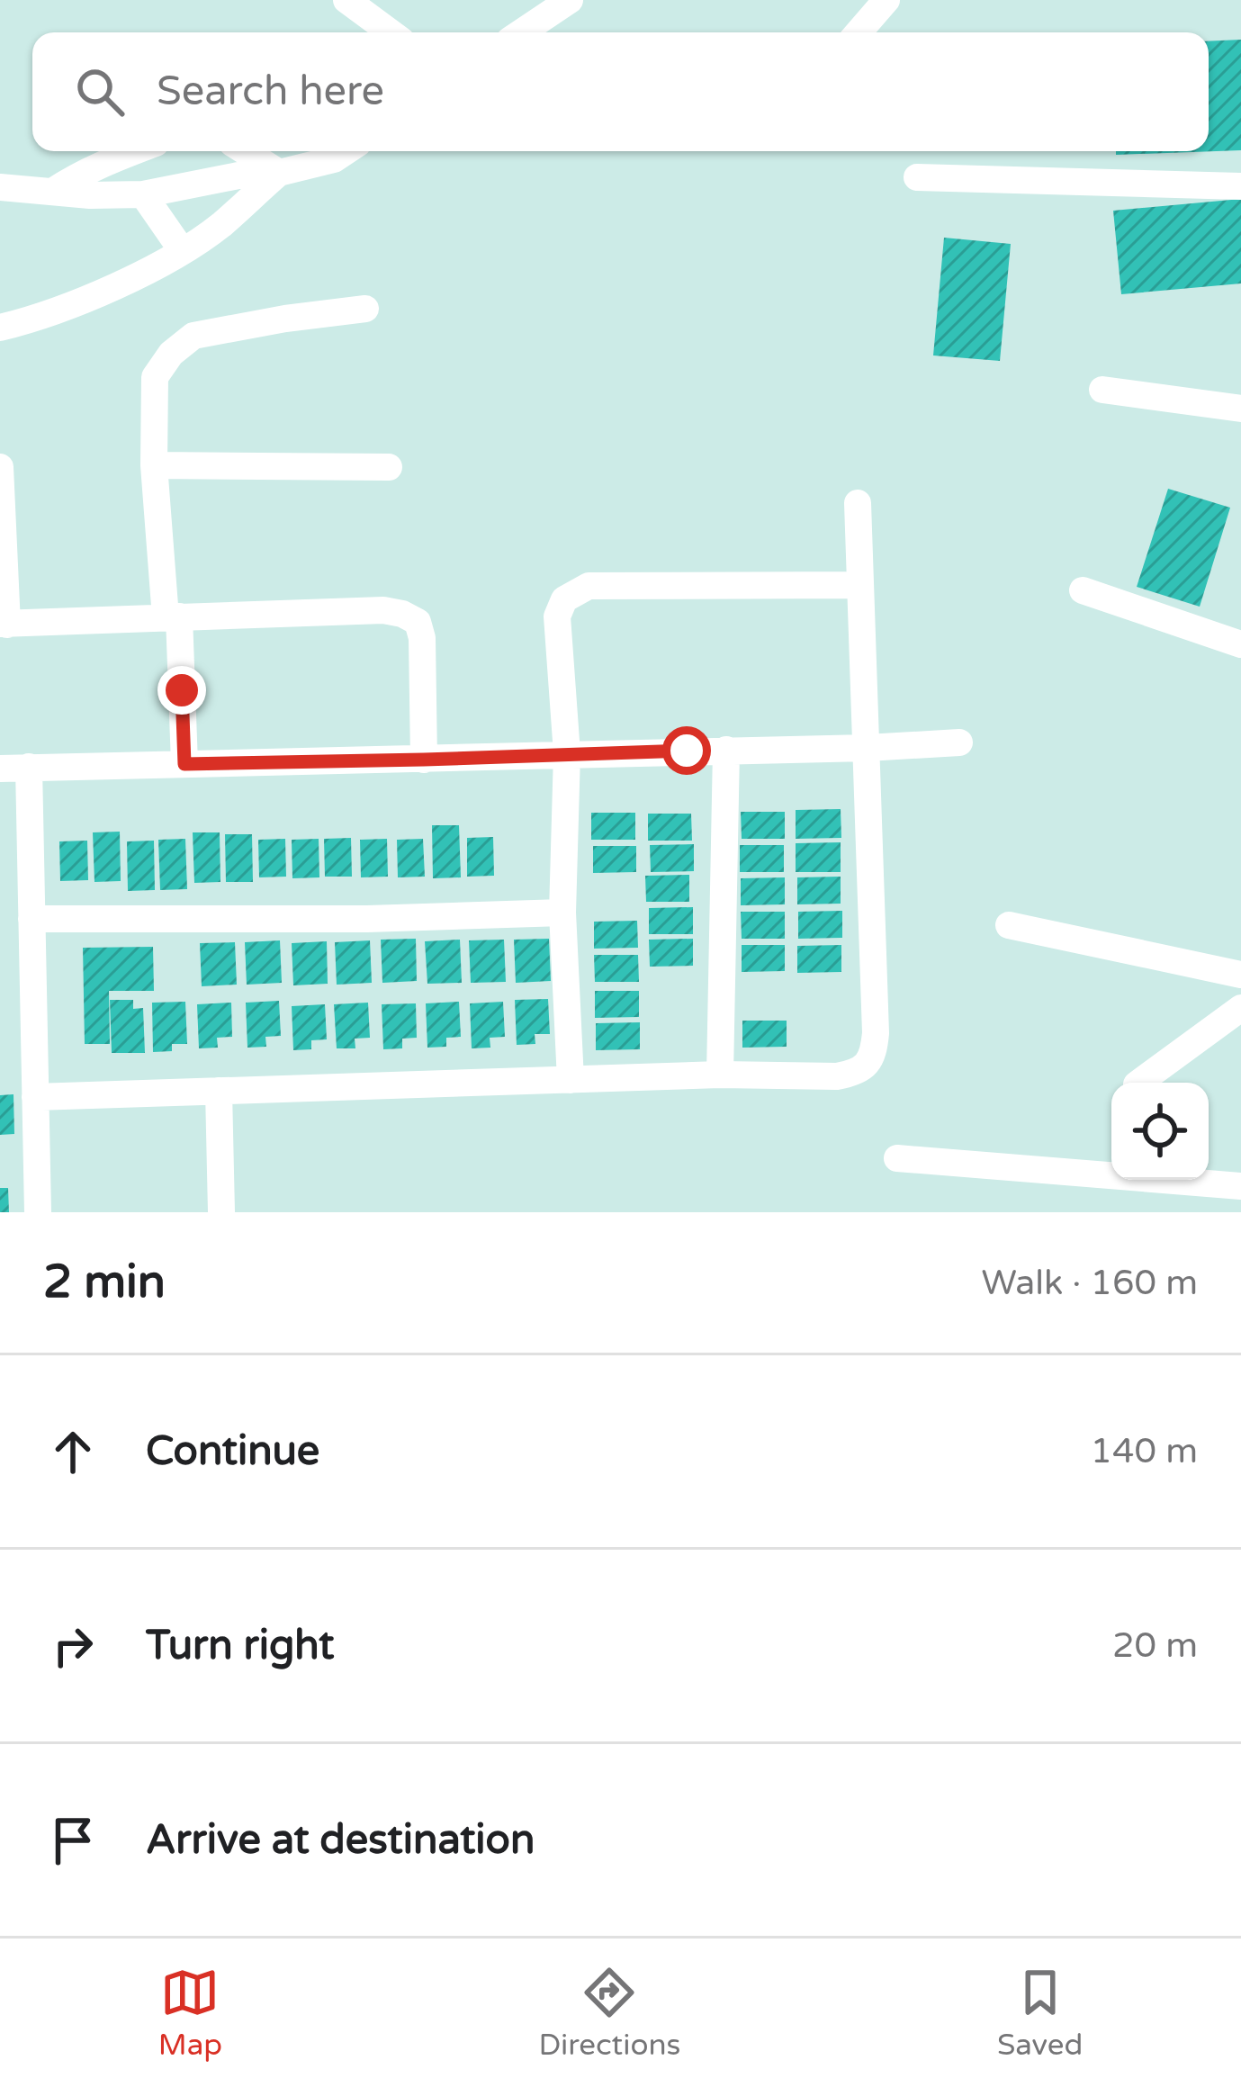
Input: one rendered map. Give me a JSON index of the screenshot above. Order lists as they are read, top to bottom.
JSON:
{
  "page": {
    "search": "Search here",
    "heading": ["2 min", "Walk · 160 m"],
    "list": [
      ["Continue", "140 m"],
      ["Turn right", "20 m"],
      "Arrive at destination"
    ],
    "nav": ["Map", "Directions", "Saved"]
  }
}
